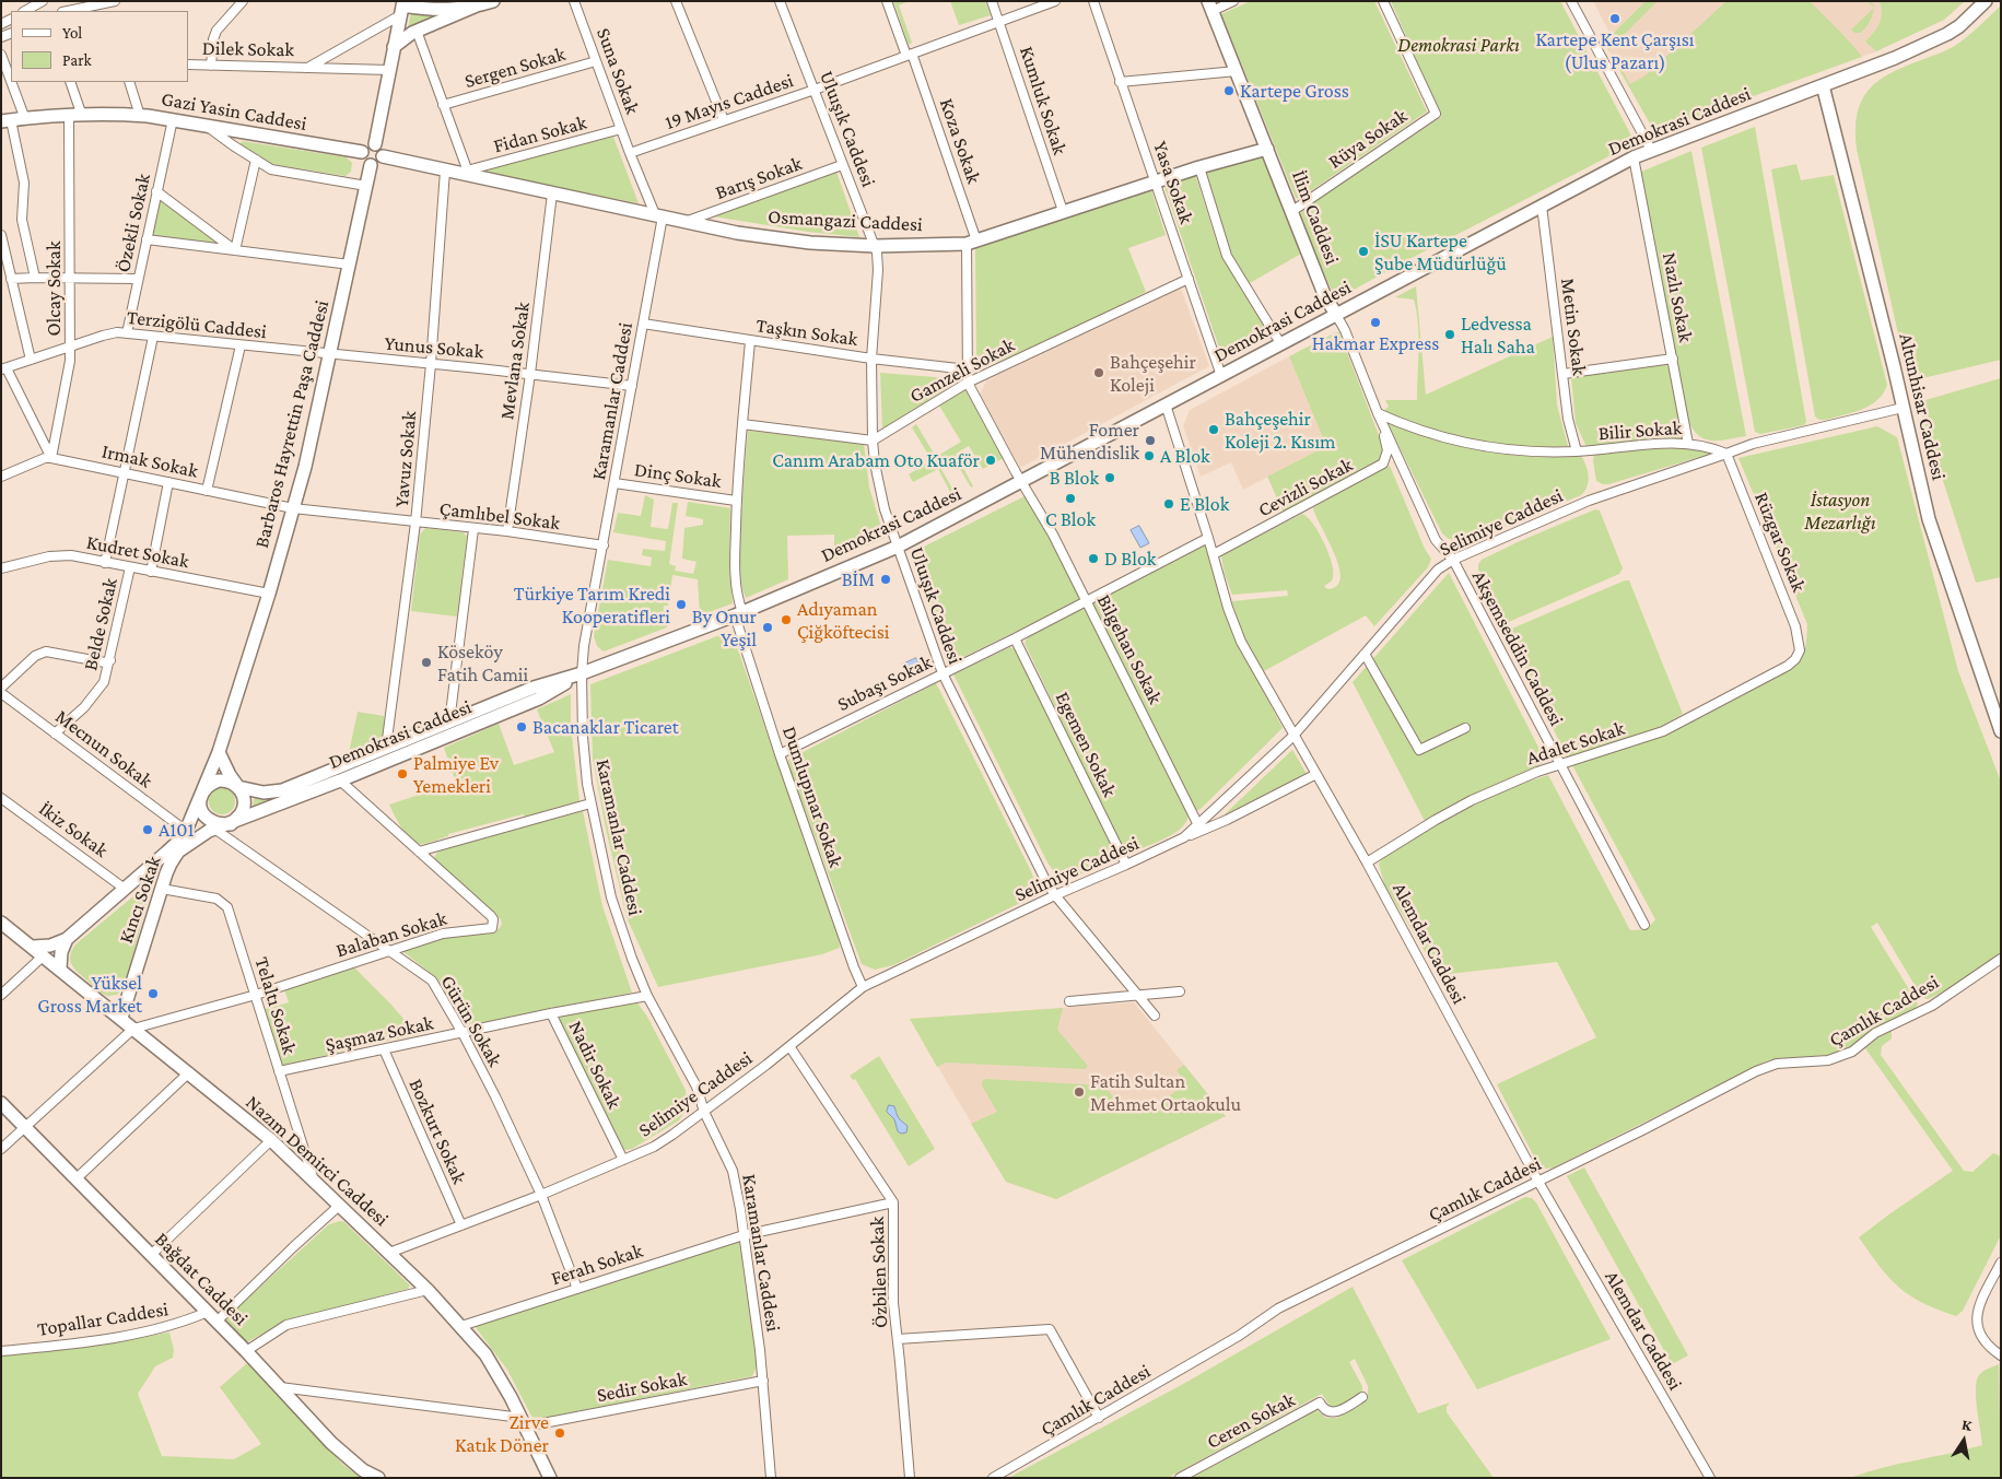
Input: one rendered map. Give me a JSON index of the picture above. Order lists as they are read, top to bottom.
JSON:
{
  "streets": {
    "main road": [
      "Gazi Yasin Caddesi",
      "Demokrasi Caddesi",
      "İlim Caddesi",
      "Osmangazi Caddesi",
      "Altunhisar Caddesi",
      "Barbaros Hayrettin Paşa Caddesi",
      "Kıncı Sokak",
      "Nazım Demirci Caddesi",
      "Bağdat Caddesi"
    ],
    "street": [
      "Dilek Sokak",
      "Sergen Sokak",
      "Suna Sokak",
      "Kumluk Sokak",
      "19 Mayıs Caddesi",
      "Uluışık Caddesi",
      "Fidan Sokak",
      "Rüya Sokak",
      "Koza Sokak",
      "Barış Sokak",
      "Yasa Sokak",
      "Özekli Sokak",
      "Olcay Sokak",
      "Nazlı Sokak",
      "Terzigölü Caddesi",
      "Metin Sokak",
      "Taşkın Sokak",
      "Yunus Sokak",
      "Mevlana Sokak",
      "Gamzeli Sokak",
      "Karamanlar Caddesi",
      "Bilir Sokak",
      "Yavuz Sokak",
      "Irmak Sokak",
      "Dinç Sokak",
      "Cevizli Sokak",
      "Çamlıbel Sokak",
      "Selimiye Caddesi",
      "Rüzgar Sokak",
      "Kudret Sokak",
      "Belde Sokak",
      "Akşemseddin Caddesi",
      "Bilgehan Sokak",
      "Subaşı Sokak",
      "Adalet Sokak",
      "Egemen Sokak",
      "Mecnun Sokak",
      "Dumlupınar Sokak",
      "İkiz Sokak",
      "Balaban Sokak",
      "Alemdar Caddesi",
      "Telaltı Sokak",
      "Çamlık Caddesi",
      "Gürün Sokak",
      "Şaşmaz Sokak",
      "Nadir Sokak",
      "Bozkurt Sokak",
      "Ferah Sokak",
      "Özbilen Sokak",
      "Topallar Caddesi",
      "Sedir Sokak",
      "Ceren Sokak"
    ]
  },
  "crossings": [
    ["Sergen Sokak", "Suna Sokak"],
    ["Suna Sokak", "19 Mayıs Caddesi"],
    ["Suna Sokak", "Fidan Sokak"],
    ["Suna Sokak", "Osmangazi Caddesi"],
    ["Suna Sokak", "Karamanlar Caddesi"],
    ["Kumluk Sokak", "19 Mayıs Caddesi"],
    ["Kumluk Sokak", "Osmangazi Caddesi"],
    ["19 Mayıs Caddesi", "Uluışık Caddesi"],
    ["19 Mayıs Caddesi", "Koza Sokak"],
    ["Gazi Yasin Caddesi", "Osmangazi Caddesi"],
    ["Gazi Yasin Caddesi", "Özekli Sokak"],
    ["Gazi Yasin Caddesi", "Olcay Sokak"],
    ["Gazi Yasin Caddesi", "Barbaros Hayrettin Paşa Caddesi"],
    ["Demokrasi Caddesi", "Uluışık Caddesi"],
    ["Demokrasi Caddesi", "Yasa Sokak"],
    ["Demokrasi Caddesi", "İlim Caddesi"],
    ["Demokrasi Caddesi", "Nazlı Sokak"],
    ["Demokrasi Caddesi", "Metin Sokak"],
    ["Demokrasi Caddesi", "Karamanlar Caddesi"],
    ["Demokrasi Caddesi", "Altunhisar Caddesi"],
    ["Demokrasi Caddesi", "Barbaros Hayrettin Paşa Caddesi"],
    ["Demokrasi Caddesi", "Yavuz Sokak"],
    ["Demokrasi Caddesi", "Bilgehan Sokak"],
    ["Demokrasi Caddesi", "Dumlupınar Sokak"],
    ["Demokrasi Caddesi", "Kıncı Sokak"],
    ["Demokrasi Caddesi", "Balaban Sokak"],
    ["Demokrasi Caddesi", "Alemdar Caddesi"],
    ["Uluışık Caddesi", "Barış Sokak"],
    ["Uluışık Caddesi", "Osmangazi Caddesi"],
    ["Uluışık Caddesi", "Taşkın Sokak"],
    ["Uluışık Caddesi", "Gamzeli Sokak"],
    ["Uluışık Caddesi", "Selimiye Caddesi"],
    ["Uluışık Caddesi", "Subaşı Sokak"],
    ["Fidan Sokak", "Osmangazi Caddesi"],
    ["Rüya Sokak", "İlim Caddesi"],
    ["Koza Sokak", "Osmangazi Caddesi"],
    ["Koza Sokak", "Bilgehan Sokak"],
    ["Barış Sokak", "Osmangazi Caddesi"],
    ["Yasa Sokak", "Osmangazi Caddesi"],
    ["Yasa Sokak", "Gamzeli Sokak"],
    ["İlim Caddesi", "Osmangazi Caddesi"],
    ["İlim Caddesi", "Bilir Sokak"],
    ["İlim Caddesi", "Cevizli Sokak"],
    ["İlim Caddesi", "Selimiye Caddesi"],
    ["İlim Caddesi", "Akşemseddin Caddesi"],
    ["Osmangazi Caddesi", "Mevlana Sokak"],
    ["Osmangazi Caddesi", "Karamanlar Caddesi"],
    ["Osmangazi Caddesi", "Barbaros Hayrettin Paşa Caddesi"],
    ["Osmangazi Caddesi", "Yavuz Sokak"],
    ["Osmangazi Caddesi", "Bilgehan Sokak"],
    ["Özekli Sokak", "Terzigölü Caddesi"],
    ["Olcay Sokak", "Terzigölü Caddesi"],
    ["Olcay Sokak", "Irmak Sokak"],
    ["Nazlı Sokak", "Bilir Sokak"],
    ["Terzigölü Caddesi", "Yunus Sokak"],
    ["Terzigölü Caddesi", "Barbaros Hayrettin Paşa Caddesi"],
    ["Metin Sokak", "Bilir Sokak"],
    ["Taşkın Sokak", "Karamanlar Caddesi"],
    ["Taşkın Sokak", "Bilgehan Sokak"],
    ["Taşkın Sokak", "Dumlupınar Sokak"],
    ["Yunus Sokak", "Mevlana Sokak"],
    ["Yunus Sokak", "Karamanlar Caddesi"],
    ["Yunus Sokak", "Barbaros Hayrettin Paşa Caddesi"],
    ["Yunus Sokak", "Yavuz Sokak"],
    ["Mevlana Sokak", "Çamlıbel Sokak"],
    ["Gamzeli Sokak", "Bilgehan Sokak"],
    ["Karamanlar Caddesi", "Dinç Sokak"],
    ["Karamanlar Caddesi", "Çamlıbel Sokak"],
    ["Karamanlar Caddesi", "Selimiye Caddesi"],
    ["Karamanlar Caddesi", "Şaşmaz Sokak"],
    ["Karamanlar Caddesi", "Ferah Sokak"],
    ["Karamanlar Caddesi", "Sedir Sokak"],
    ["Barbaros Hayrettin Paşa Caddesi", "Irmak Sokak"],
    ["Barbaros Hayrettin Paşa Caddesi", "Çamlıbel Sokak"],
    ["Barbaros Hayrettin Paşa Caddesi", "Kudret Sokak"],
    ["Barbaros Hayrettin Paşa Caddesi", "Kıncı Sokak"],
    ["Bilir Sokak", "Cevizli Sokak"],
    ["Bilir Sokak", "Selimiye Caddesi"],
    ["Bilir Sokak", "Rüzgar Sokak"],
    ["Yavuz Sokak", "Çamlıbel Sokak"],
    ["Irmak Sokak", "Çamlıbel Sokak"],
    ["Dinç Sokak", "Dumlupınar Sokak"],
    ["Cevizli Sokak", "Alemdar Caddesi"],
    ["Selimiye Caddesi", "Rüzgar Sokak"],
    ["Selimiye Caddesi", "Akşemseddin Caddesi"],
    ["Selimiye Caddesi", "Bilgehan Sokak"],
    ["Selimiye Caddesi", "Egemen Sokak"],
    ["Selimiye Caddesi", "Dumlupınar Sokak"],
    ["Selimiye Caddesi", "Alemdar Caddesi"],
    ["Selimiye Caddesi", "Gürün Sokak"],
    ["Selimiye Caddesi", "Nadir Sokak"],
    ["Selimiye Caddesi", "Bozkurt Sokak"],
    ["Selimiye Caddesi", "Nazım Demirci Caddesi"],
    ["Selimiye Caddesi", "Özbilen Sokak"],
    ["Rüzgar Sokak", "Adalet Sokak"],
    ["Kudret Sokak", "Belde Sokak"],
    ["Belde Sokak", "Mecnun Sokak"],
    ["Akşemseddin Caddesi", "Adalet Sokak"],
    ["Bilgehan Sokak", "Subaşı Sokak"],
    ["Subaşı Sokak", "Egemen Sokak"],
    ["Subaşı Sokak", "Dumlupınar Sokak"],
    ["Subaşı Sokak", "Alemdar Caddesi"],
    ["Adalet Sokak", "Alemdar Caddesi"],
    ["Kıncı Sokak", "Telaltı Sokak"],
    ["Kıncı Sokak", "Gürün Sokak"],
    ["Kıncı Sokak", "Nazım Demirci Caddesi"],
    ["Balaban Sokak", "Telaltı Sokak"],
    ["Balaban Sokak", "Gürün Sokak"],
    ["Balaban Sokak", "Nazım Demirci Caddesi"],
    ["Alemdar Caddesi", "Çamlık Caddesi"],
    ["Telaltı Sokak", "Şaşmaz Sokak"],
    ["Telaltı Sokak", "Nazım Demirci Caddesi"],
    ["Gürün Sokak", "Şaşmaz Sokak"],
    ["Gürün Sokak", "Ferah Sokak"],
    ["Şaşmaz Sokak", "Nadir Sokak"],
    ["Şaşmaz Sokak", "Bozkurt Sokak"],
    ["Nazım Demirci Caddesi", "Ferah Sokak"],
    ["Nazım Demirci Caddesi", "Sedir Sokak"],
    ["Ferah Sokak", "Özbilen Sokak"],
    ["Bağdat Caddesi", "Topallar Caddesi"],
    ["Bağdat Caddesi", "Sedir Sokak"]
  ],
  "parks": ["Demokrasi Parkı", "İstasyon Mezarlığı"],
  "places": [
    "Kartepe Kent Çarşısı (Ulus Pazarı)",
    "Kartepe Gross",
    "İSU Kartepe Şube Müdürlüğü",
    "Hakmar Express",
    "Ledvessa Halı Saha",
    "Bahçeşehir Koleji",
    "Bahçeşehir Koleji 2. Kısım",
    "Fomer Mühendislik",
    "A Blok",
    "Canım Arabam Oto Kuaför",
    "B Blok",
    "C Blok",
    "E Blok",
    "D Blok",
    "BİM",
    "Türkiye Tarım Kredi Kooperatifleri",
    "Adıyaman Çiğköftecisi",
    "By Onur Yeşil",
    "Köseköy Fatih Camii",
    "Bacanaklar Ticaret",
    "Palmiye Ev Yemekleri",
    "A101",
    "Yüksel Gross Market",
    "Fatih Sultan Mehmet Ortaokulu",
    "Zirve Katık Döner"
  ],
  "legend": ["Yol", "Park"],
  "north": "top"
}
